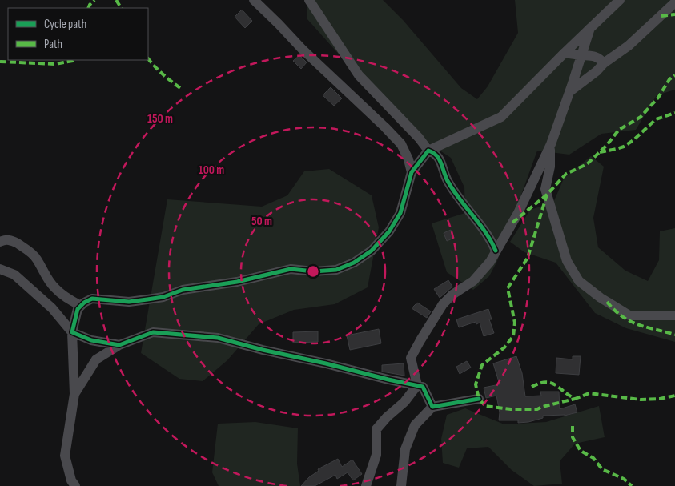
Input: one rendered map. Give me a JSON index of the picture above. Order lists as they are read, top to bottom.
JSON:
{
  "legend": ["Cycle path", "Path"],
  "rings": ["150 m", "100 m", "50 m"]
}
